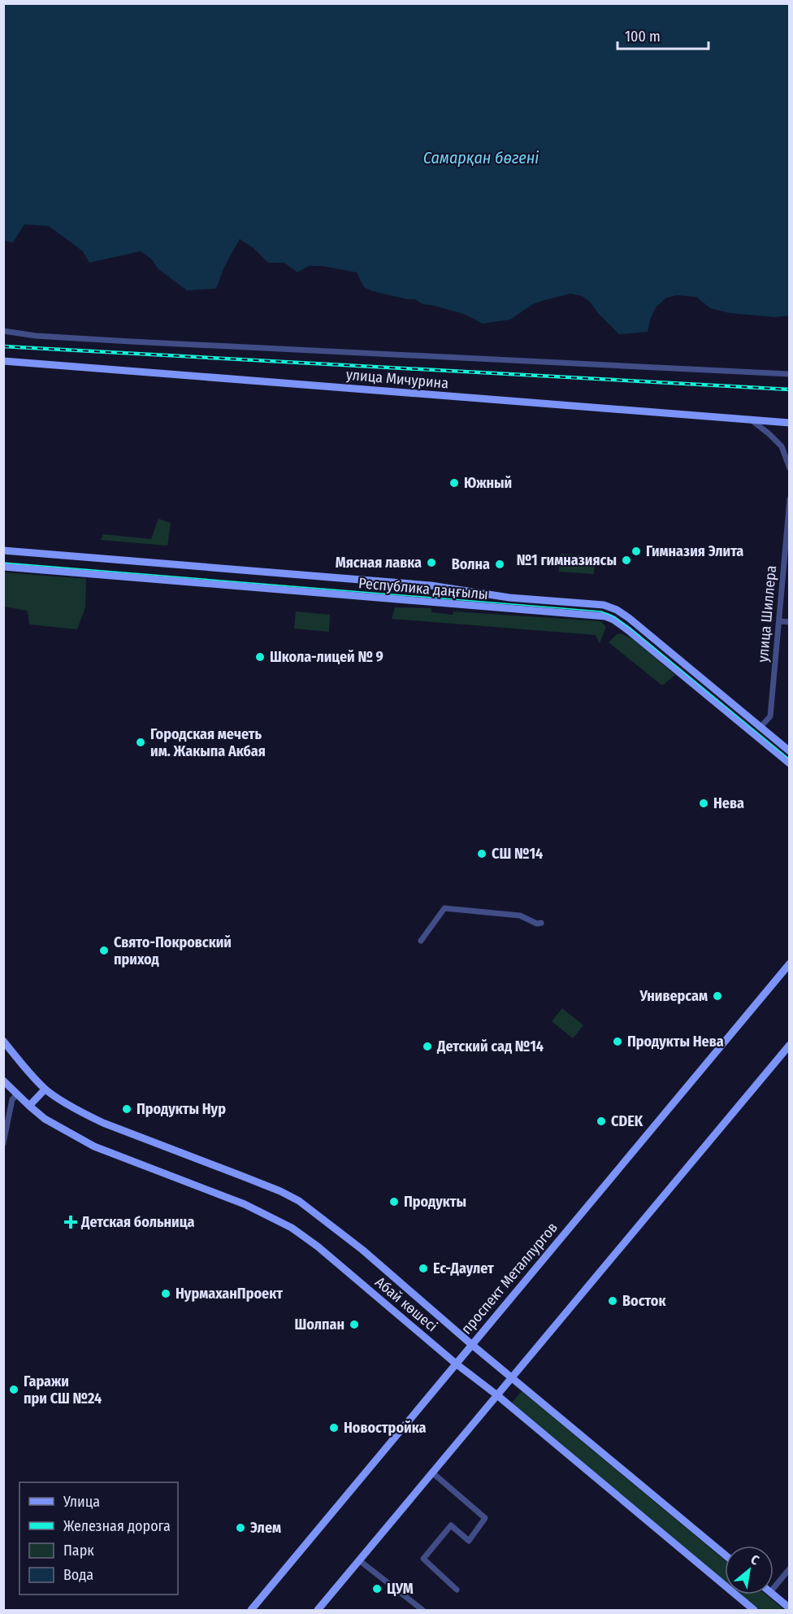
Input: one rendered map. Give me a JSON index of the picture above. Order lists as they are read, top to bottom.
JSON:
{
  "streets": {
    "main road": [
      "улица Мичурина",
      "Республика даңғылы",
      "проспект Металлургов",
      "Абай көшесі"
    ],
    "street": ["улица Шиллера"]
  },
  "crossings": [
    ["Республика даңғылы", "улица Шиллера"],
    ["проспект Металлургов", "Абай көшесі"]
  ],
  "water": ["Самарқан бөгені"],
  "places": {
    "other": [
      "Южный",
      "Гимназия Элита",
      "№1 гимназиясы",
      "Мясная лавка",
      "Волна",
      "Школа-лицей № 9",
      "Городская мечеть им. Жакыпа Акбая",
      "Нева",
      "СШ №14",
      "Свято-Покровский приход",
      "Универсам",
      "Продукты Нева",
      "Детский сад №14",
      "Продукты Нур",
      "CDEK",
      "Продукты",
      "Ес-Даулет",
      "НурмаханПроект",
      "Восток",
      "Шолпан",
      "Гаражи при СШ №24",
      "Новостройка",
      "Элем",
      "ЦУМ"
    ],
    "health": ["Детская больница"]
  },
  "legend": [
    "Улица",
    "Железная дорога",
    "Парк",
    "Вода"
  ],
  "scale_bar": "100 m",
  "north": "top right"
}
